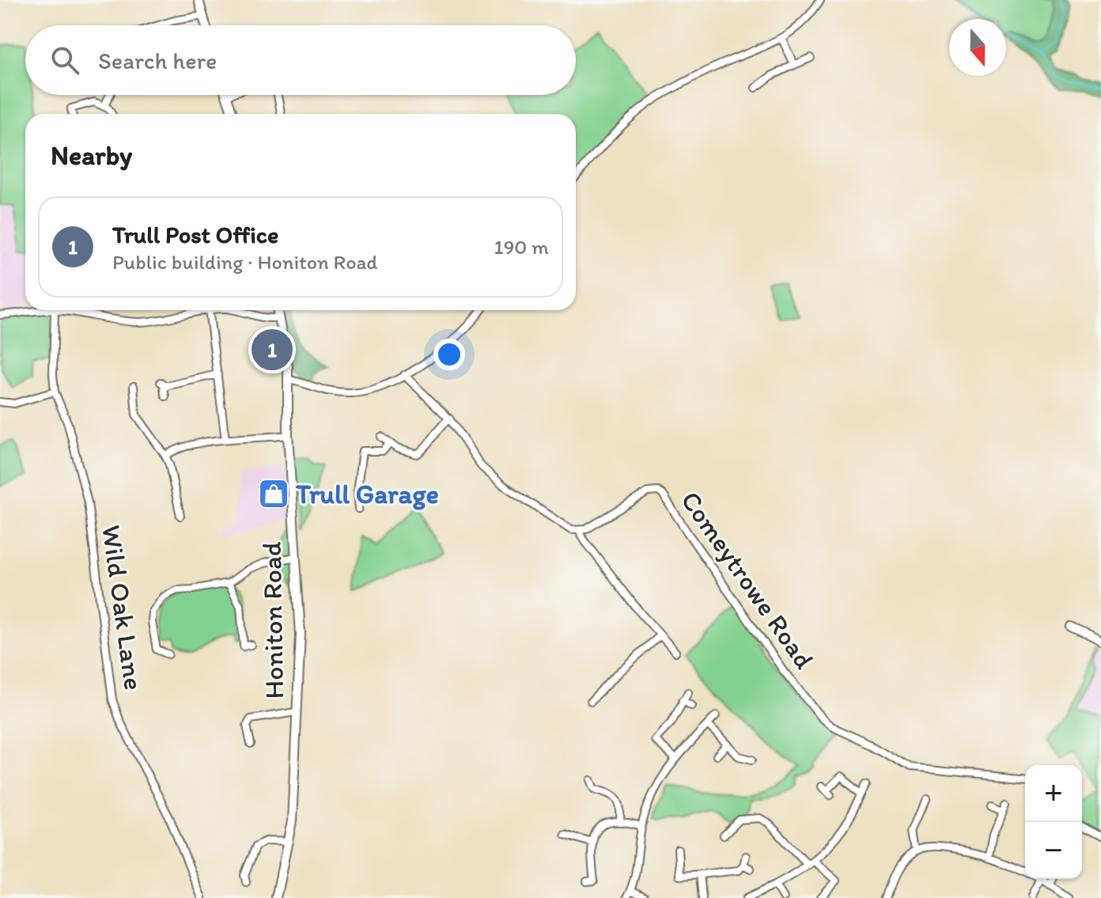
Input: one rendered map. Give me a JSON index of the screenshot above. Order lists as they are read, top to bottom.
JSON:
{
  "streets": {
    "street": ["Comeytrowe Road", "Wild Oak Lane", "Honiton Road"]
  },
  "places": {
    "shop": ["Trull Garage"]
  },
  "north": "bottom",
  "page": {
    "search": "Search here",
    "heading": "Nearby",
    "list": [
      {
        "mark": "1",
        "name": "Trull Post Office",
        "note": "Public building · Honiton Road",
        "value": "190 m"
      }
    ],
    "pins": "1",
    "map_buttons": ["+", "−"]
  }
}
